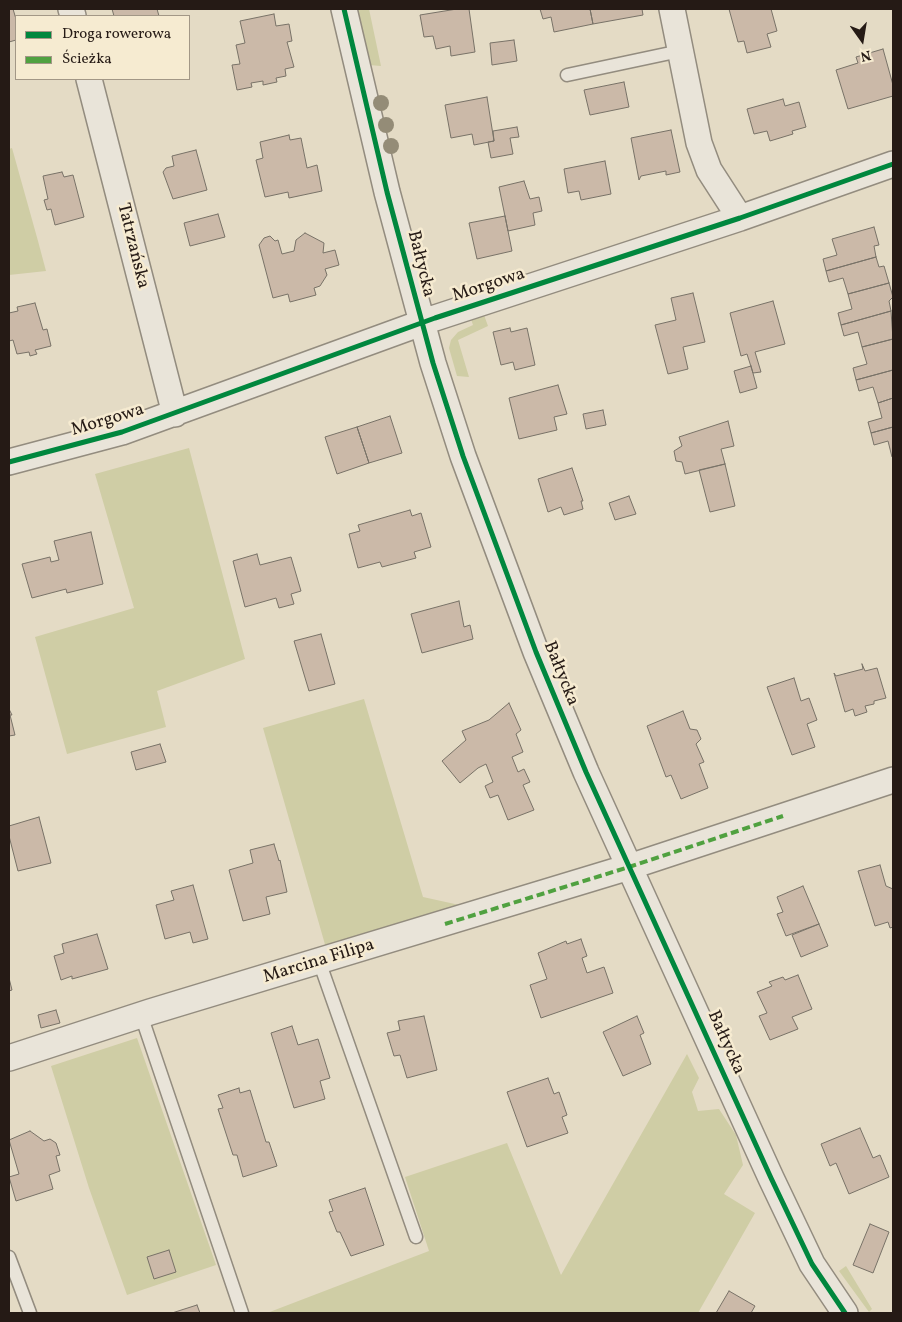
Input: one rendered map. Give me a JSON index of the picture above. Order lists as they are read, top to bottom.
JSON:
{
  "streets": {
    "street": [
      "Tatrzańska",
      "Bałtycka",
      "Morgowa",
      "Marcina Filipa"
    ]
  },
  "crossings": [
    ["Tatrzańska", "Morgowa"],
    ["Bałtycka", "Morgowa"],
    ["Bałtycka", "Marcina Filipa"]
  ],
  "legend": ["Droga rowerowa", "Ścieżka"],
  "north": "bottom"
}
